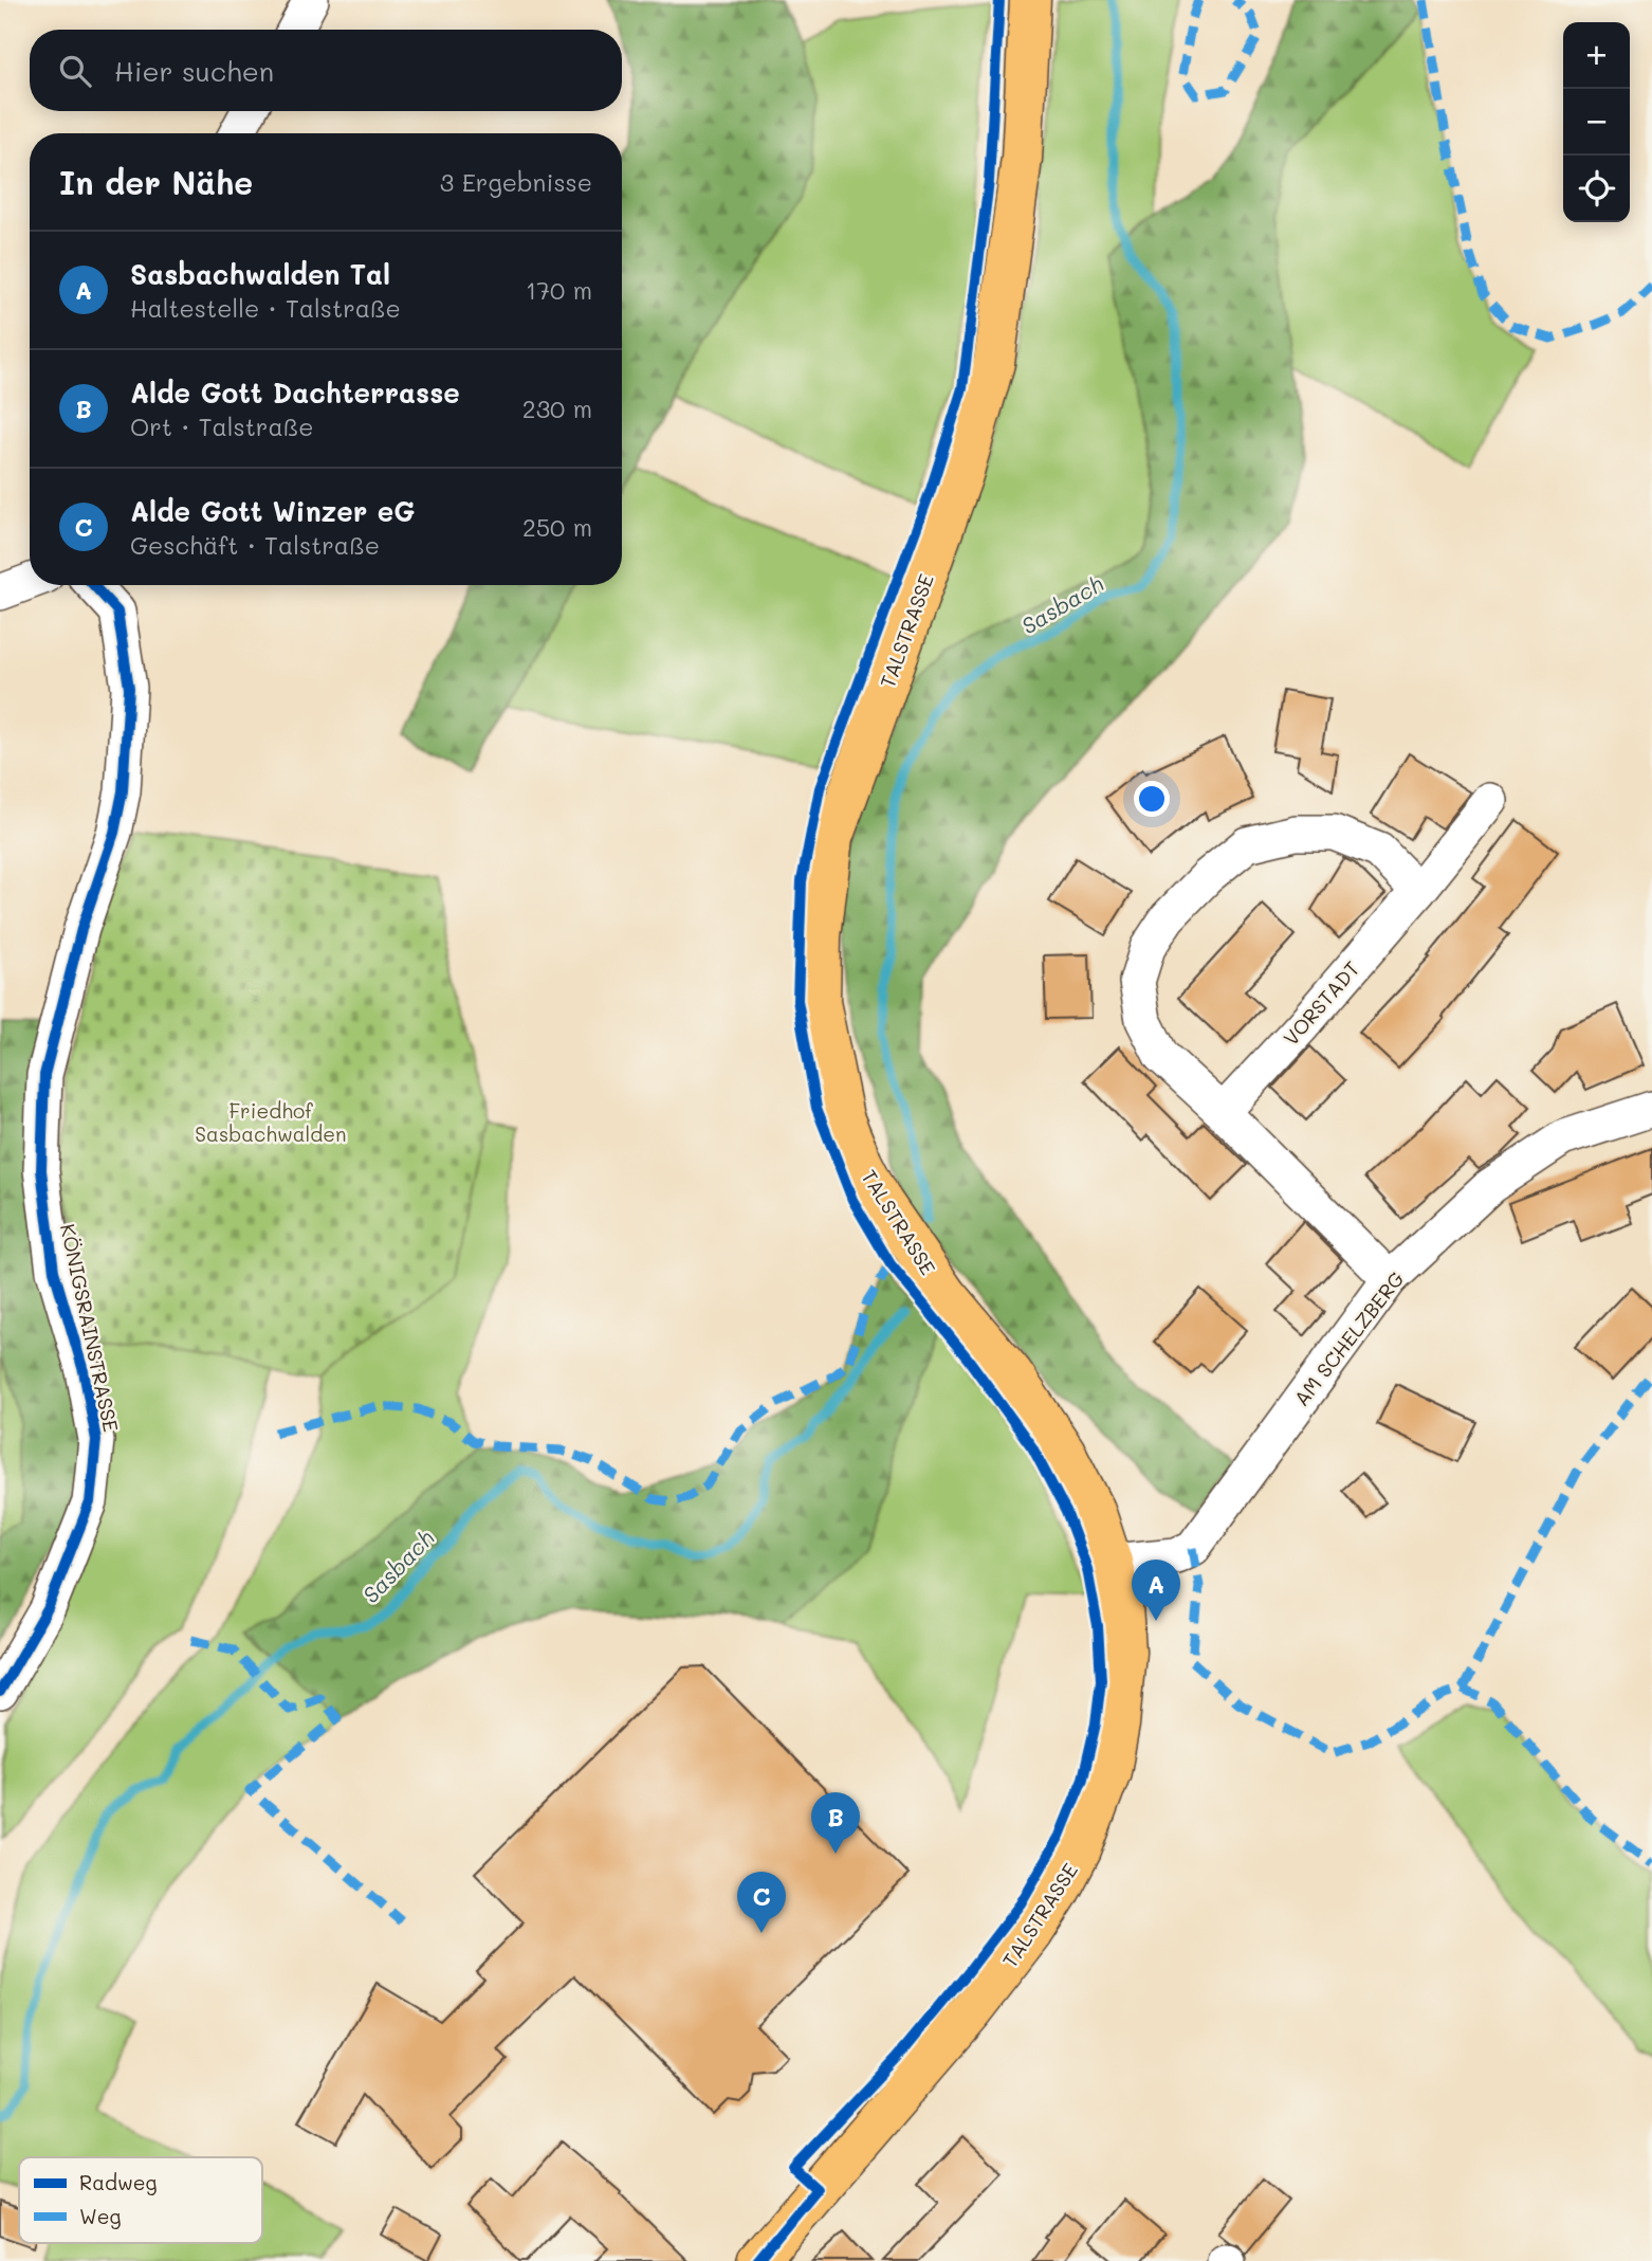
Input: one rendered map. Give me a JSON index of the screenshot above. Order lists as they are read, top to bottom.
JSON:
{
  "streets": {
    "main road": ["TALSTRASSE"],
    "street": ["VORSTADT", "KÖNIGSRAINSTRASSE", "AM SCHELZBERG"]
  },
  "crossings": [
    ["TALSTRASSE", "AM SCHELZBERG"]
  ],
  "water": ["Sasbach"],
  "parks": ["Friedhof Sasbachwalden"],
  "legend": ["Radweg", "Weg"],
  "page": {
    "map_buttons": ["+", "−"],
    "search": "Hier suchen",
    "heading": ["In der Nähe", "3 Ergebnisse"],
    "list": [
      {
        "mark": "A",
        "name": "Sasbachwalden Tal",
        "note": "Haltestelle · Talstraße",
        "value": "170 m"
      },
      {
        "mark": "B",
        "name": "Alde Gott Dachterrasse",
        "note": "Ort · Talstraße",
        "value": "230 m"
      },
      {
        "mark": "C",
        "name": "Alde Gott Winzer eG",
        "note": "Geschäft · Talstraße",
        "value": "250 m"
      }
    ],
    "pins": ["A", "B", "C"]
  }
}
